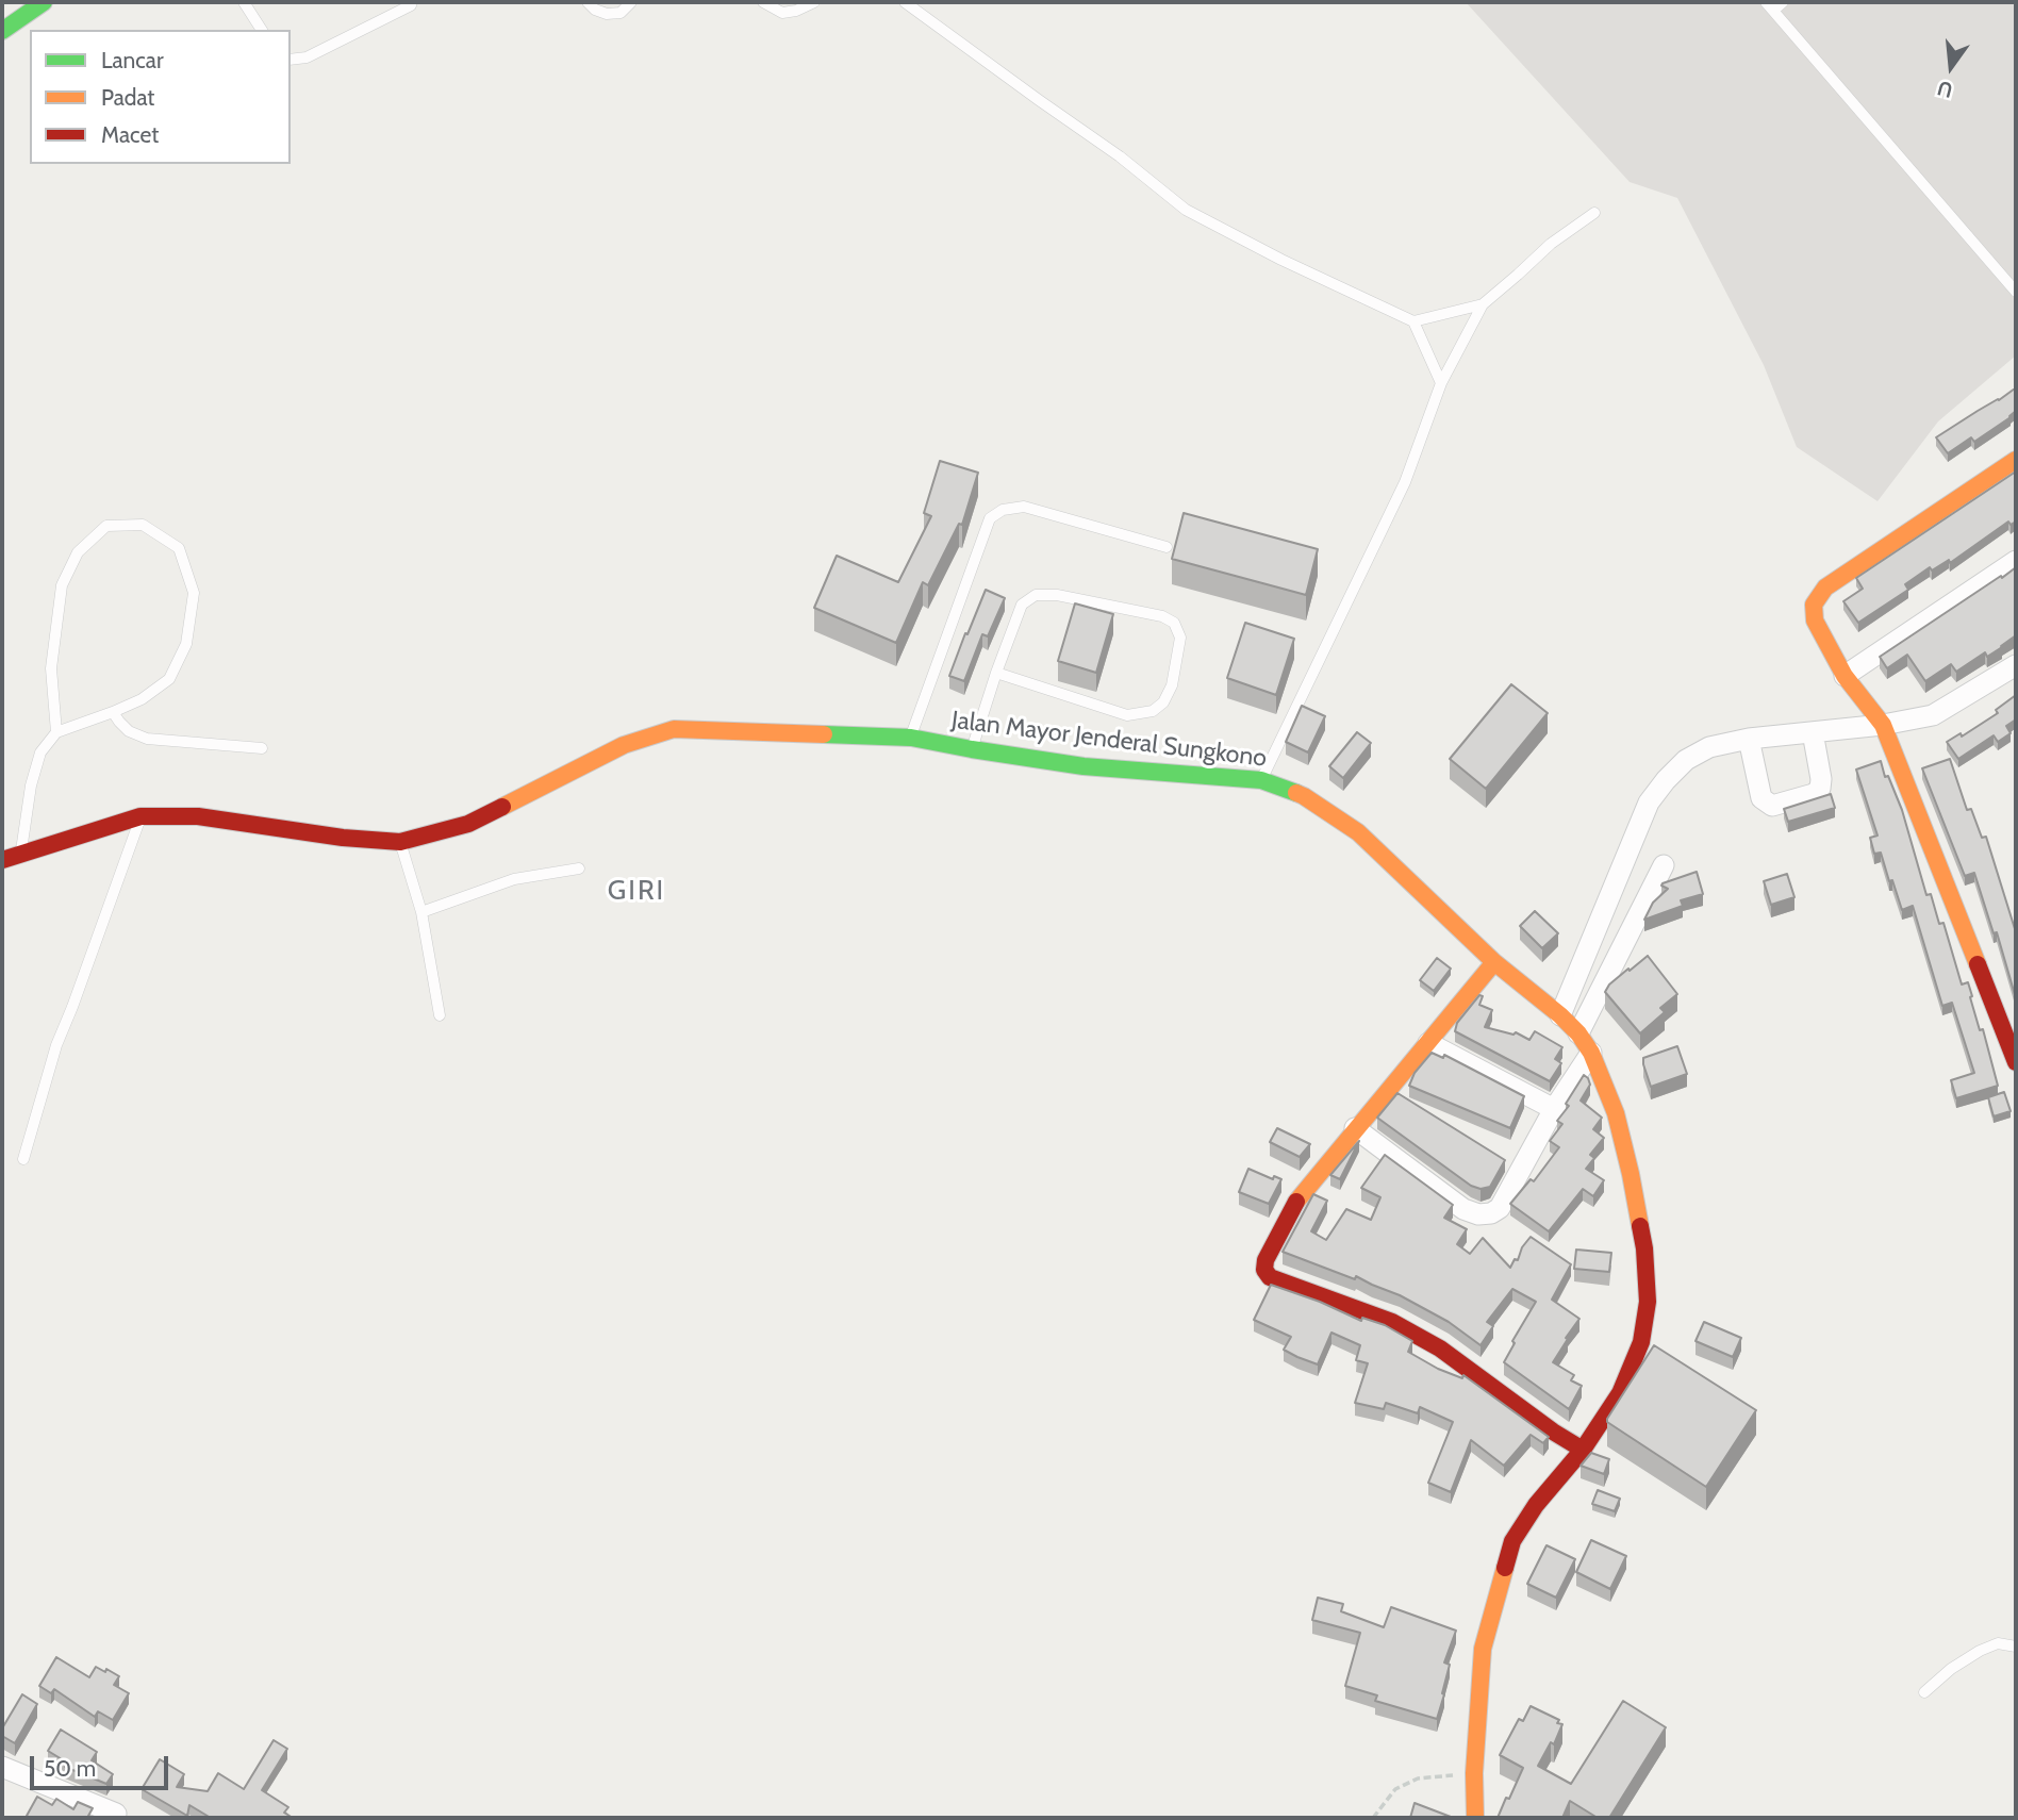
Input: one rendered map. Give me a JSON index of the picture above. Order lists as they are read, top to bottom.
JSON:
{
  "streets": {
    "main road": ["Jalan Mayor Jenderal Sungkono"]
  },
  "districts": ["GIRI"],
  "legend": ["Lancar", "Padat", "Macet"],
  "scale_bar": "50 m",
  "north": "bottom"
}
